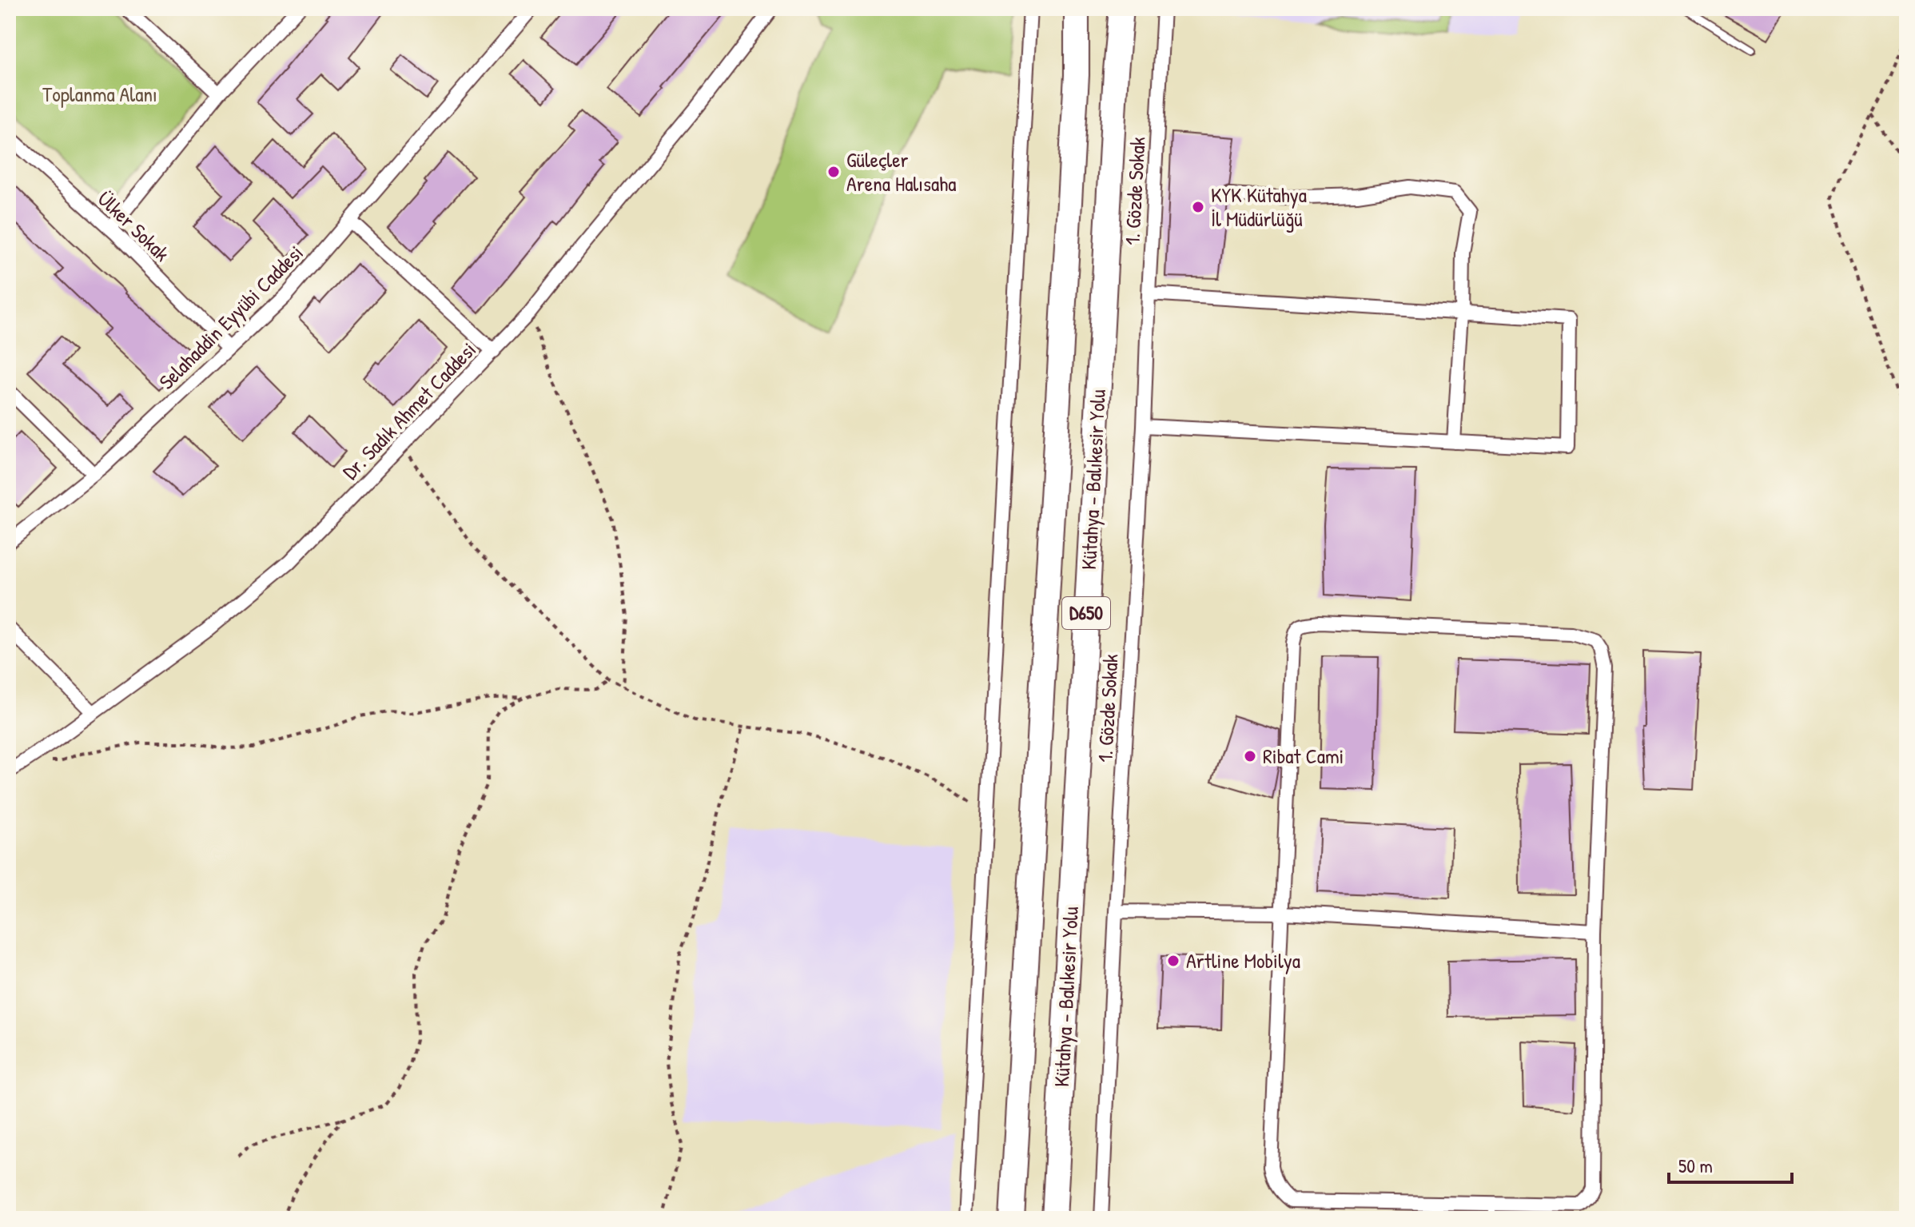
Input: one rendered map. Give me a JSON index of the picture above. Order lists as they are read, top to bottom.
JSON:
{
  "streets": {
    "highway": ["Kütahya - Balıkesir Yolu", "D650"],
    "street": [
      "1. Gözde Sokak",
      "Ülker Sokak",
      "Selahaddin Eyyübi Caddesi",
      "Dr. Sadık Ahmet Caddesi"
    ]
  },
  "crossings": [
    ["Ülker Sokak", "Selahaddin Eyyübi Caddesi"]
  ],
  "parks": ["Toplanma Alanı"],
  "places": [
    "Güleçler Arena Halısaha",
    "KYK Kütahya İl Müdürlüğü",
    "Ribat Cami",
    "Artline Mobilya"
  ],
  "scale_bar": "50 m"
}
